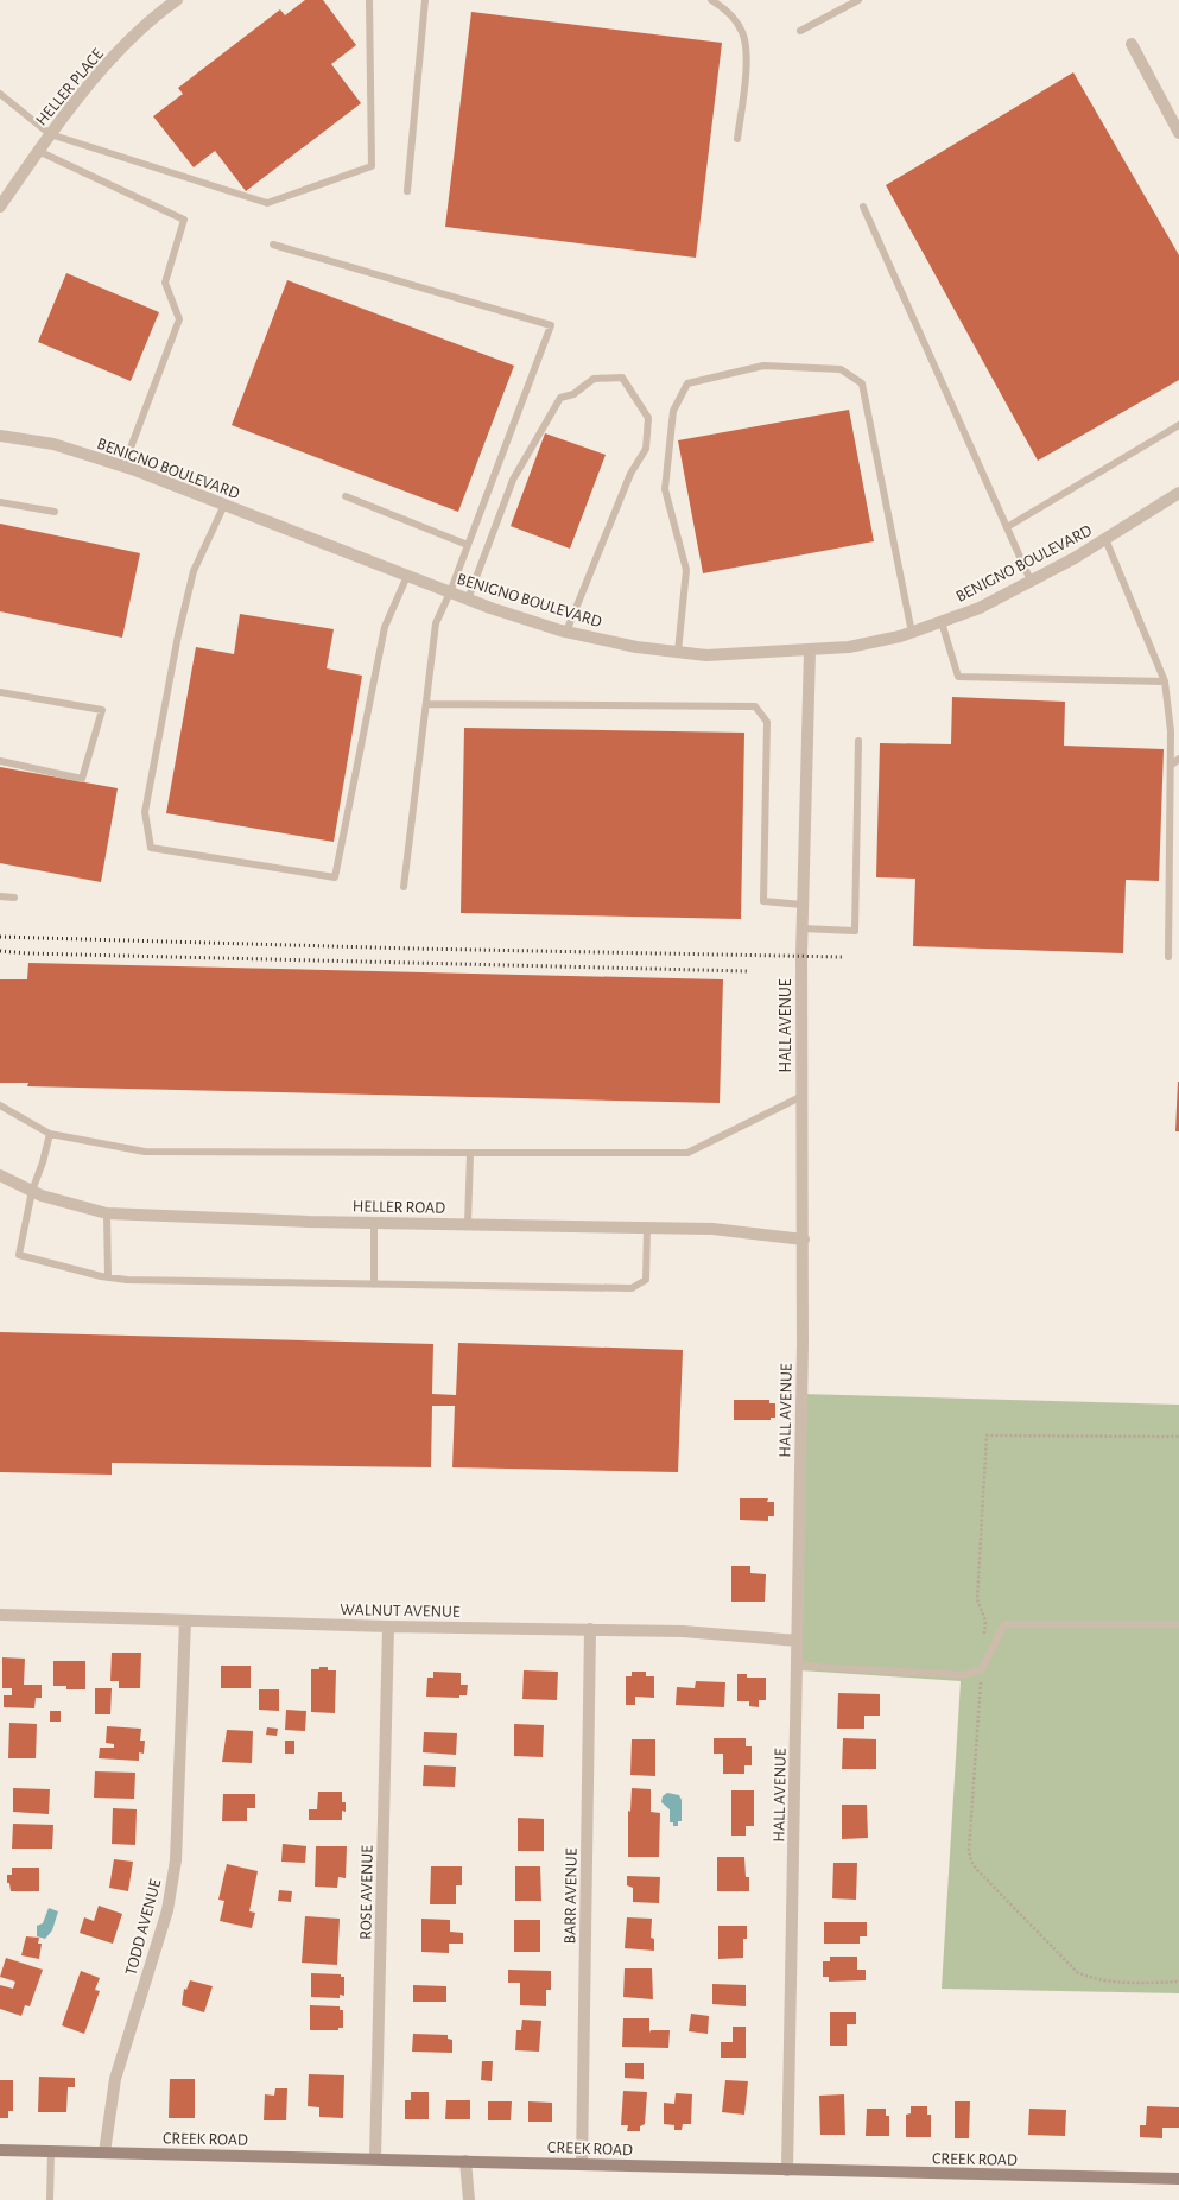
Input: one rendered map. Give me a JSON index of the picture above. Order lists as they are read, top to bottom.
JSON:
{
  "streets": {
    "main road": ["CREEK ROAD"],
    "street": [
      "HELLER PLACE",
      "BENIGNO BOULEVARD",
      "HALL AVENUE",
      "HELLER ROAD",
      "WALNUT AVENUE",
      "ROSE AVENUE",
      "BARR AVENUE",
      "TODD AVENUE"
    ]
  },
  "crossings": [
    ["BENIGNO BOULEVARD", "HALL AVENUE"],
    ["HALL AVENUE", "HELLER ROAD"],
    ["HALL AVENUE", "WALNUT AVENUE"],
    ["HALL AVENUE", "CREEK ROAD"],
    ["WALNUT AVENUE", "ROSE AVENUE"],
    ["WALNUT AVENUE", "BARR AVENUE"],
    ["WALNUT AVENUE", "TODD AVENUE"],
    ["ROSE AVENUE", "CREEK ROAD"],
    ["BARR AVENUE", "CREEK ROAD"],
    ["TODD AVENUE", "CREEK ROAD"]
  ]
}
